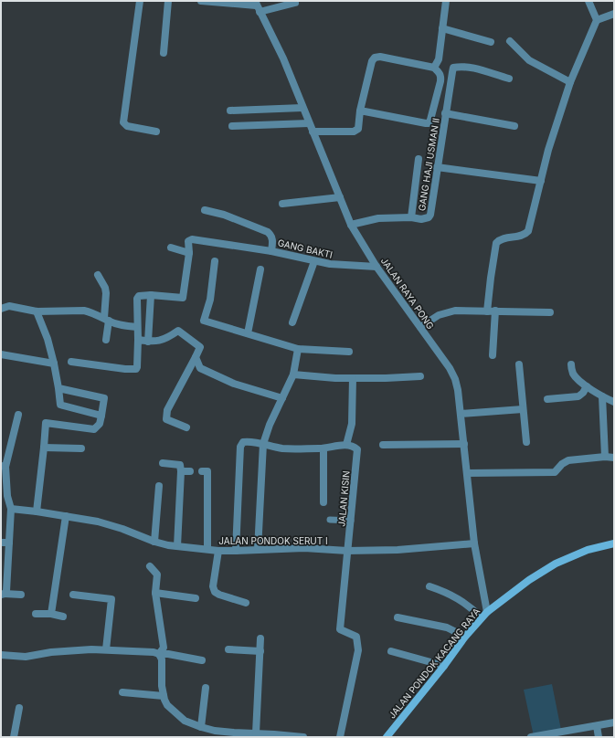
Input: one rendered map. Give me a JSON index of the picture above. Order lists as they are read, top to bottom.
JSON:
{
  "streets": {
    "main road": ["JALAN PONDOK KACANG RAYA"],
    "street": [
      "GANG HAJI USMAN II",
      "GANG BAKTI",
      "JALAN RAYA PONG",
      "JALAN KISIN",
      "JALAN PONDOK SERUT I"
    ]
  },
  "crossings": [
    ["GANG HAJI USMAN II", "JALAN RAYA PONG"],
    ["GANG BAKTI", "JALAN RAYA PONG"],
    ["JALAN RAYA PONG", "JALAN PONDOK SERUT I"],
    ["JALAN RAYA PONG", "JALAN PONDOK KACANG RAYA"],
    ["JALAN KISIN", "JALAN PONDOK SERUT I"]
  ]
}
